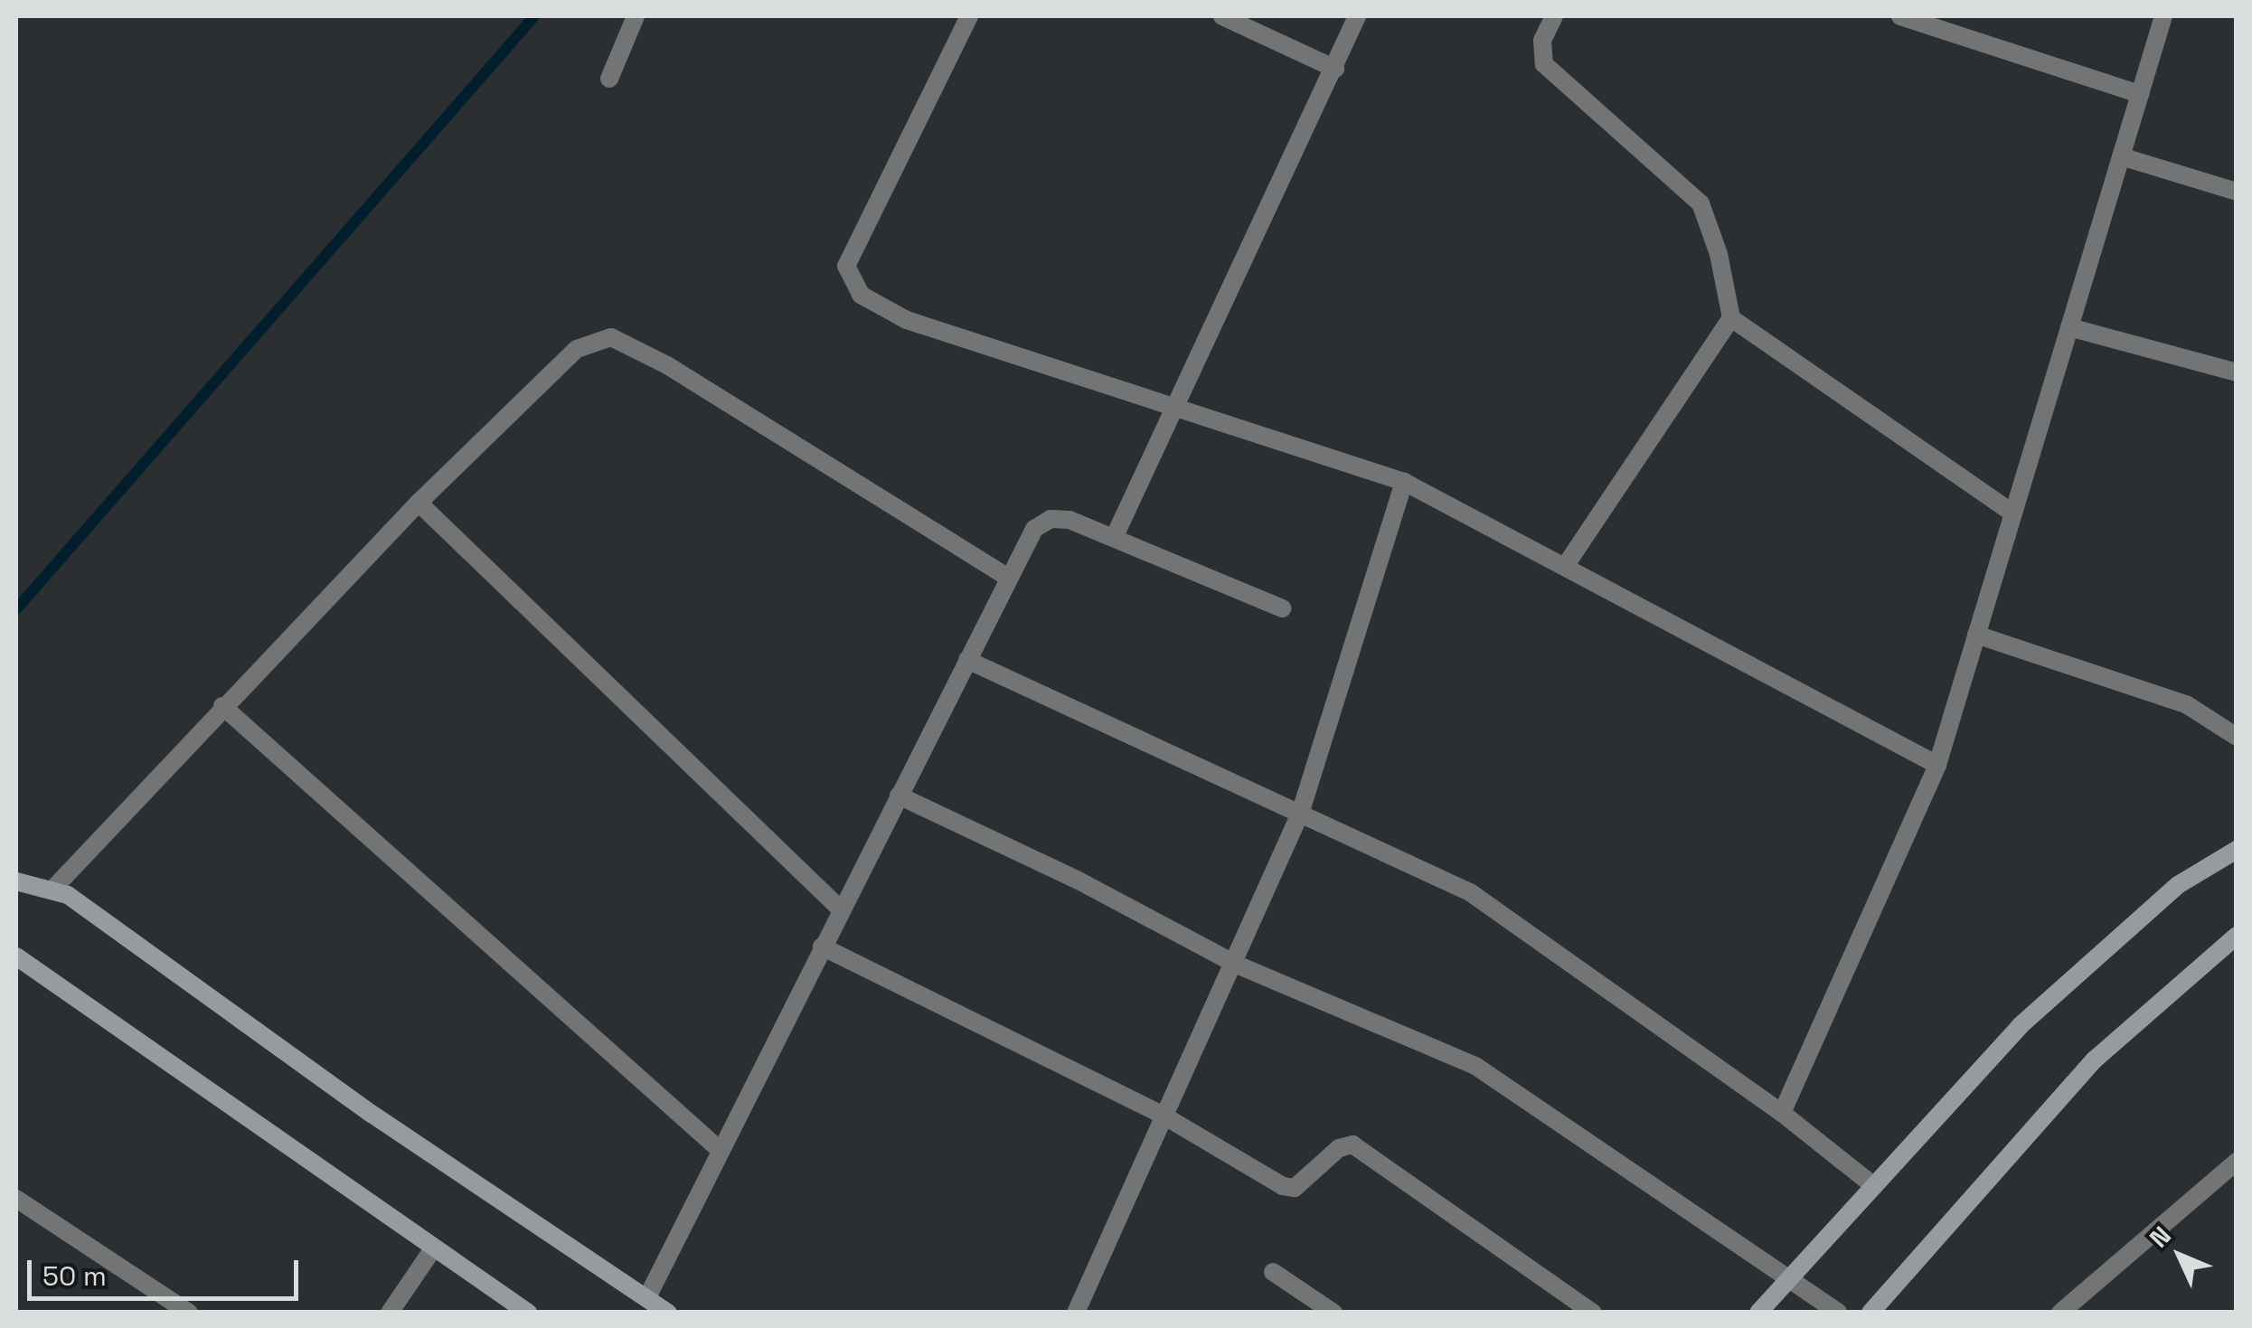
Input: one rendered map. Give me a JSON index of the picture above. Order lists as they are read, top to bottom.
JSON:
{
  "scale_bar": "50 m",
  "north": "top left"
}
